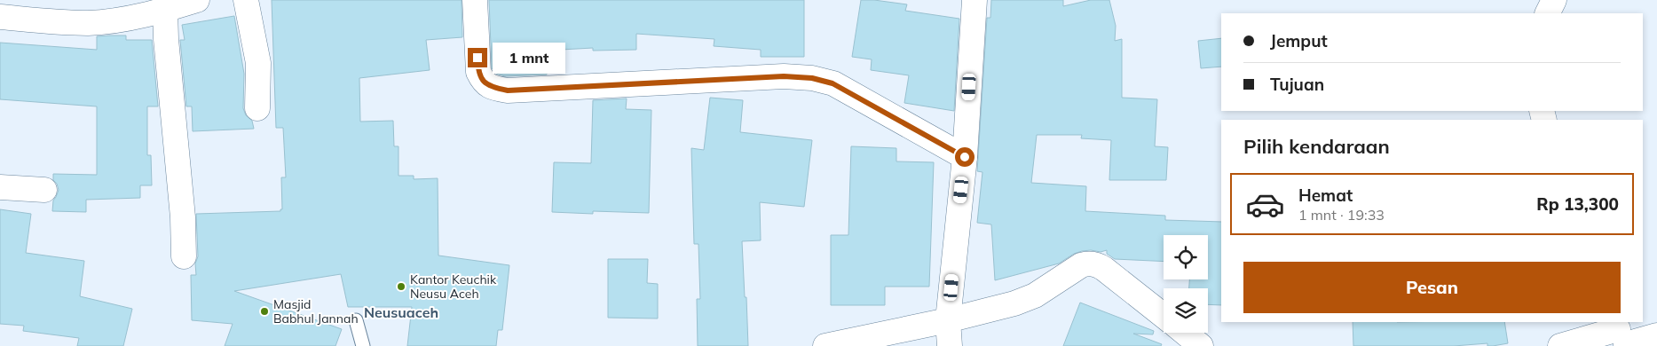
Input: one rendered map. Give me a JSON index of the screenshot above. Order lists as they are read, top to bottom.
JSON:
{
  "districts": ["Neusuaceh"],
  "places": ["Kantor Keuchik Neusu Aceh", "Masjid Babhul Jannah"],
  "page": {
    "banner": ["Jemput", "Tujuan"],
    "bubble": "1 mnt",
    "heading": "Pilih kendaraan",
    "list": [
      {
        "name": "Hemat",
        "note": "1 mnt · 19:33",
        "value": "Rp 13,300"
      }
    ],
    "buttons": "Pesan"
  }
}
